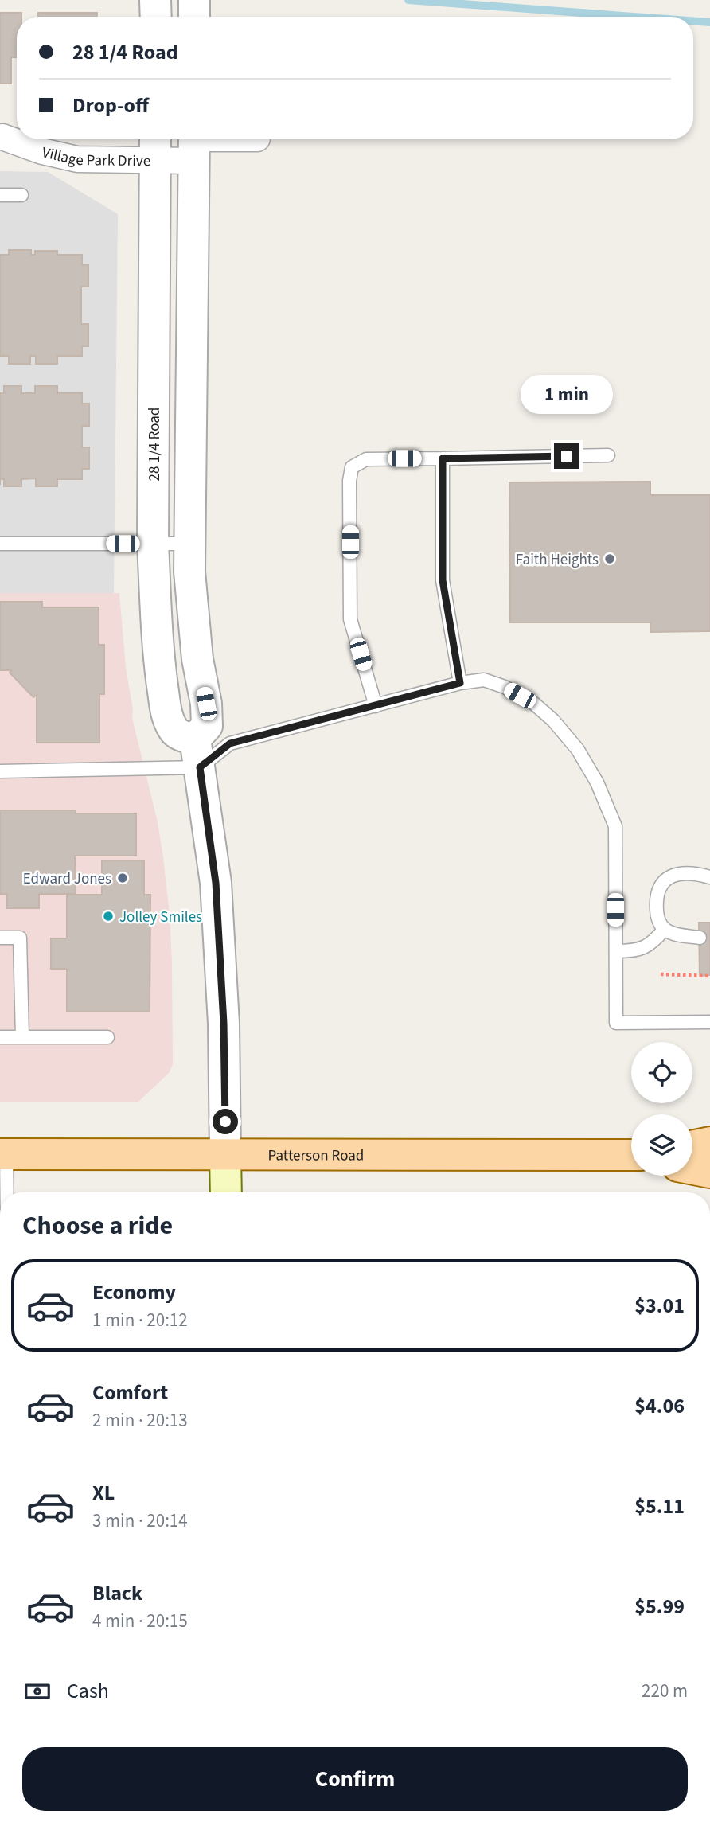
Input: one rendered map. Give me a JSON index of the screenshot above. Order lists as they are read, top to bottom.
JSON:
{
  "streets": {
    "main road": ["Patterson Road"],
    "street": ["Village Park Drive", "28 1/4 Road"]
  },
  "crossings": [
    ["Village Park Drive", "28 1/4 Road"]
  ],
  "places": ["Faith Heights", "Edward Jones", "Jolley Smiles"],
  "page": {
    "banner": ["28 1/4 Road", "Drop-off"],
    "bubble": "1 min",
    "heading": "Choose a ride",
    "list": [
      {
        "name": "Economy",
        "note": "1 min · 20:12",
        "value": "$3.01"
      },
      {
        "name": "Comfort",
        "note": "2 min · 20:13",
        "value": "$4.06"
      },
      {
        "name": "XL",
        "note": "3 min · 20:14",
        "value": "$5.11"
      },
      {
        "name": "Black",
        "note": "4 min · 20:15",
        "value": "$5.99"
      }
    ],
    "pay": ["Cash", "220 m"],
    "buttons": "Confirm"
  }
}
